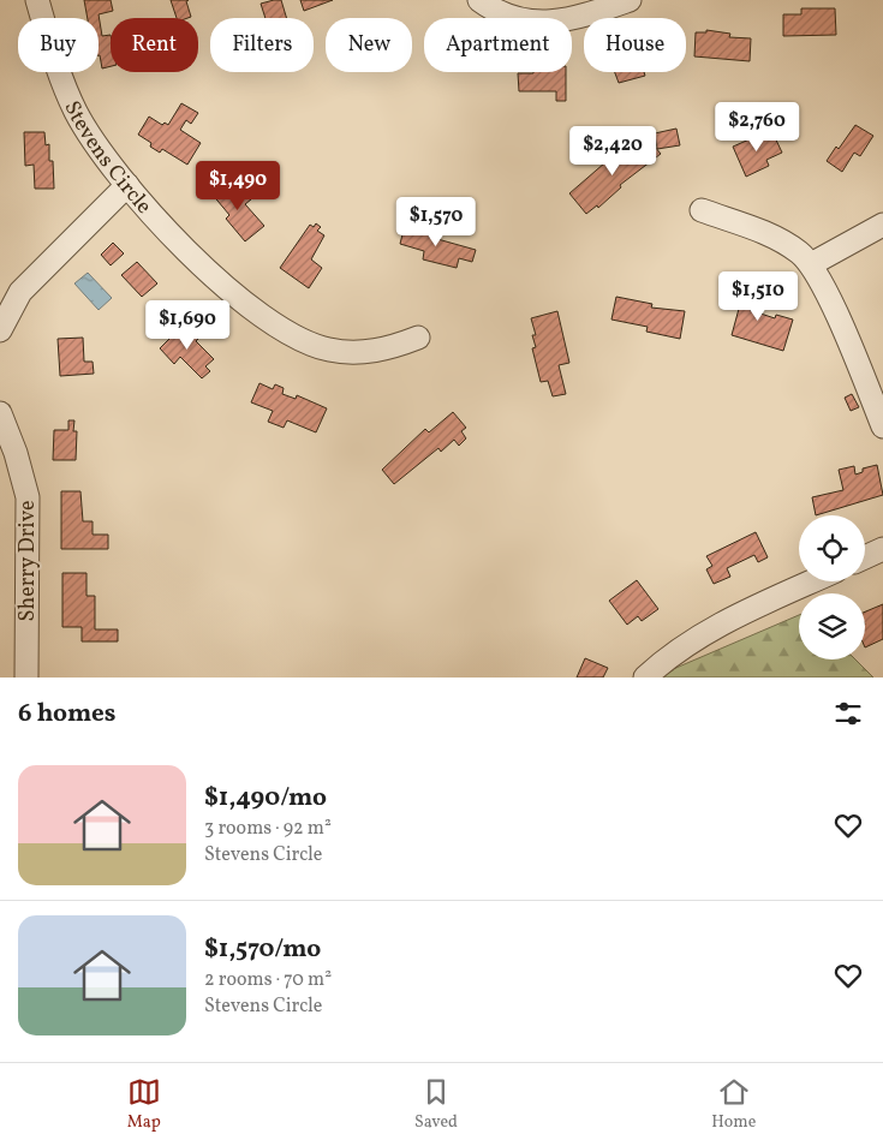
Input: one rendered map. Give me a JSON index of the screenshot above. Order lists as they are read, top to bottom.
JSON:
{
  "streets": {
    "street": ["Stevens Circle", "Sherry Drive"]
  },
  "page": {
    "chip": [
      "Buy",
      "Rent",
      "Filters",
      "New",
      "Apartment",
      "House"
    ],
    "price": [
      "$2,760",
      "$2,420",
      "$1,490",
      "$1,570",
      "$1,510",
      "$1,690"
    ],
    "heading": "6 homes",
    "list": [
      {
        "name": "$1,490/mo",
        "note": "3 rooms · 92 m² · Stevens Circle"
      },
      {
        "name": "$1,570/mo",
        "note": "2 rooms · 70 m² · Stevens Circle"
      }
    ],
    "tabs": ["Map", "Saved", "Home"]
  }
}
